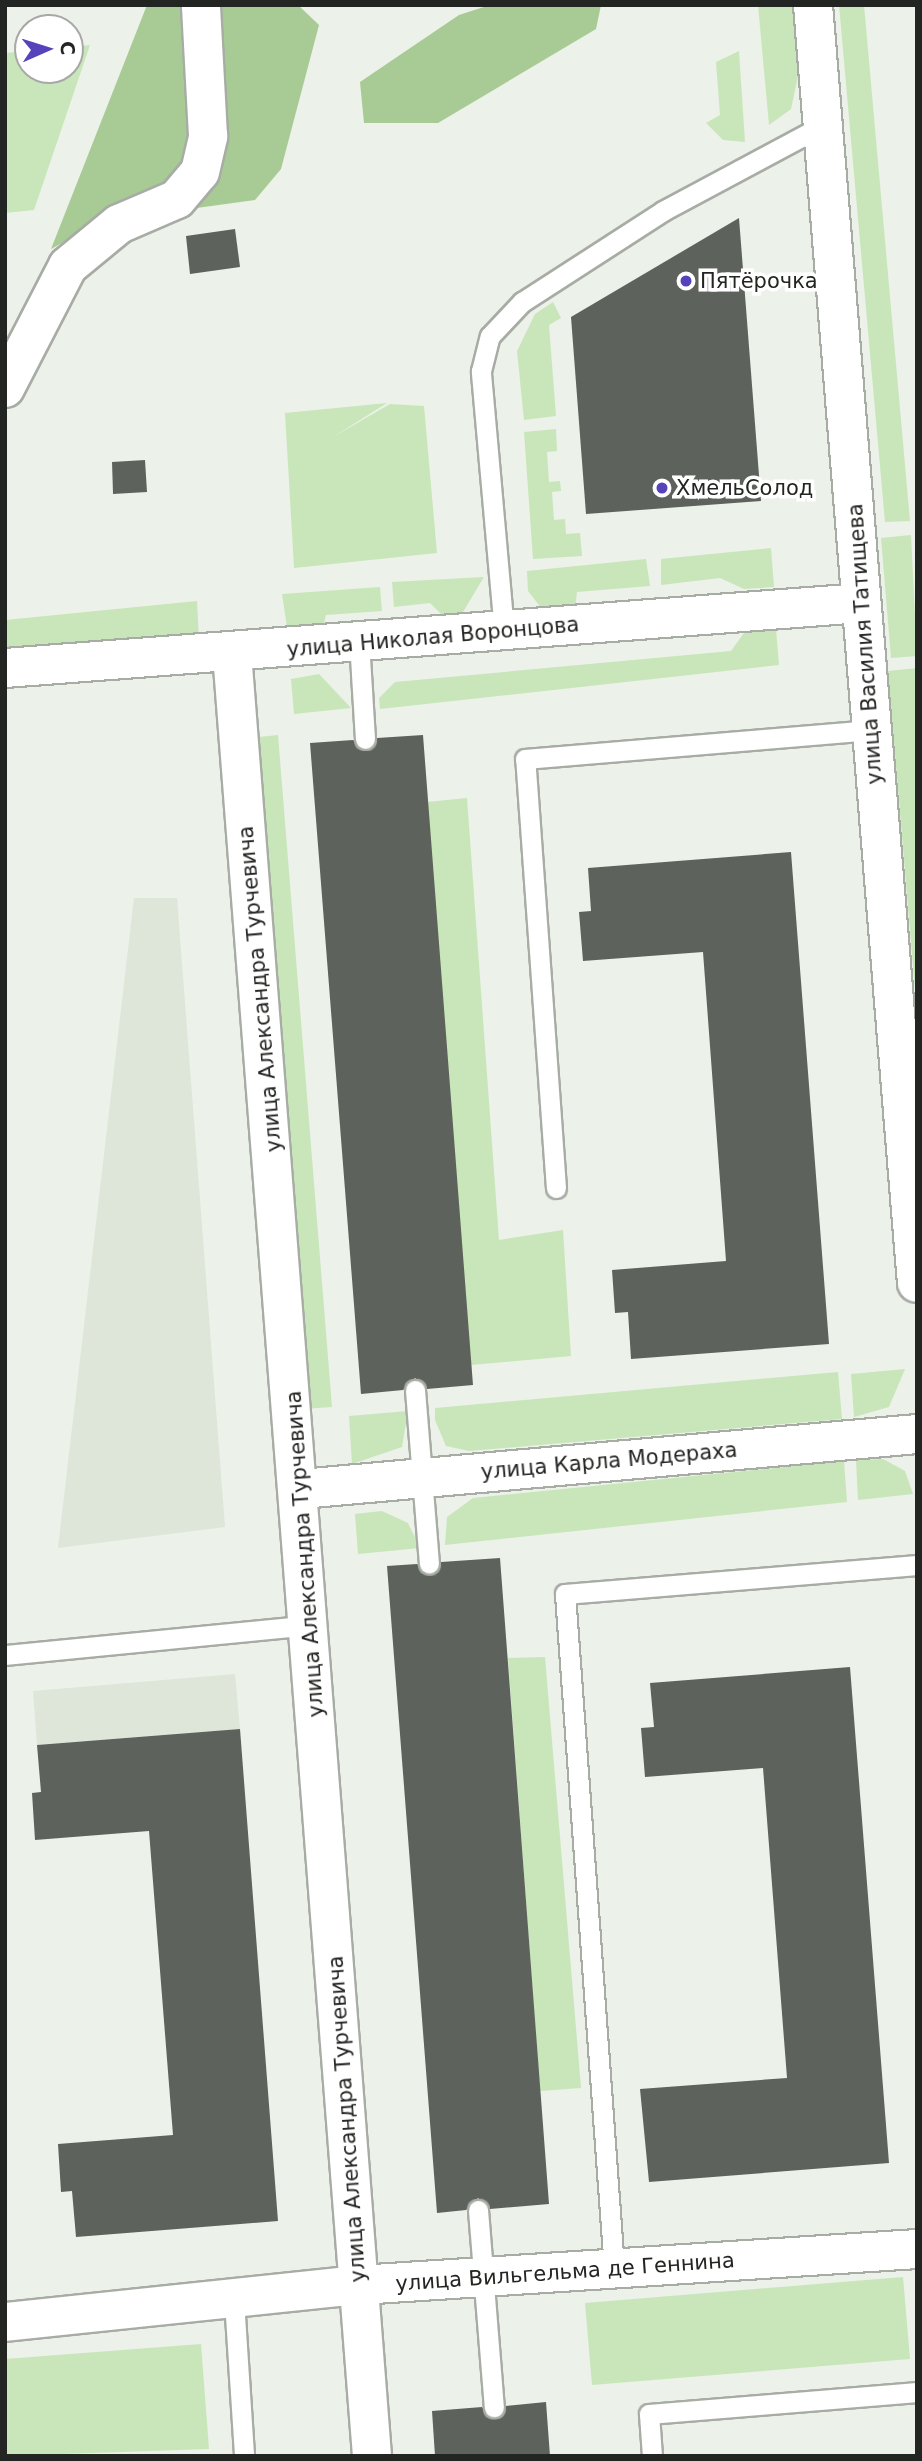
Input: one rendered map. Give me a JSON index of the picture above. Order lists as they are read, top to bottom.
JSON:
{
  "streets": {
    "street": [
      "улица Николая Воронцова",
      "улица Василия Татищева",
      "улица Александра Турчевича",
      "улица Карла Модераха",
      "улица Вильгельма де Геннина"
    ]
  },
  "crossings": [
    ["улица Николая Воронцова", "улица Василия Татищева"],
    ["улица Николая Воронцова", "улица Александра Турчевича"],
    ["улица Александра Турчевича", "улица Карла Модераха"],
    ["улица Александра Турчевича", "улица Вильгельма де Геннина"]
  ],
  "places": ["Пятёрочка", "ХмельСолод"],
  "north": "right"
}
